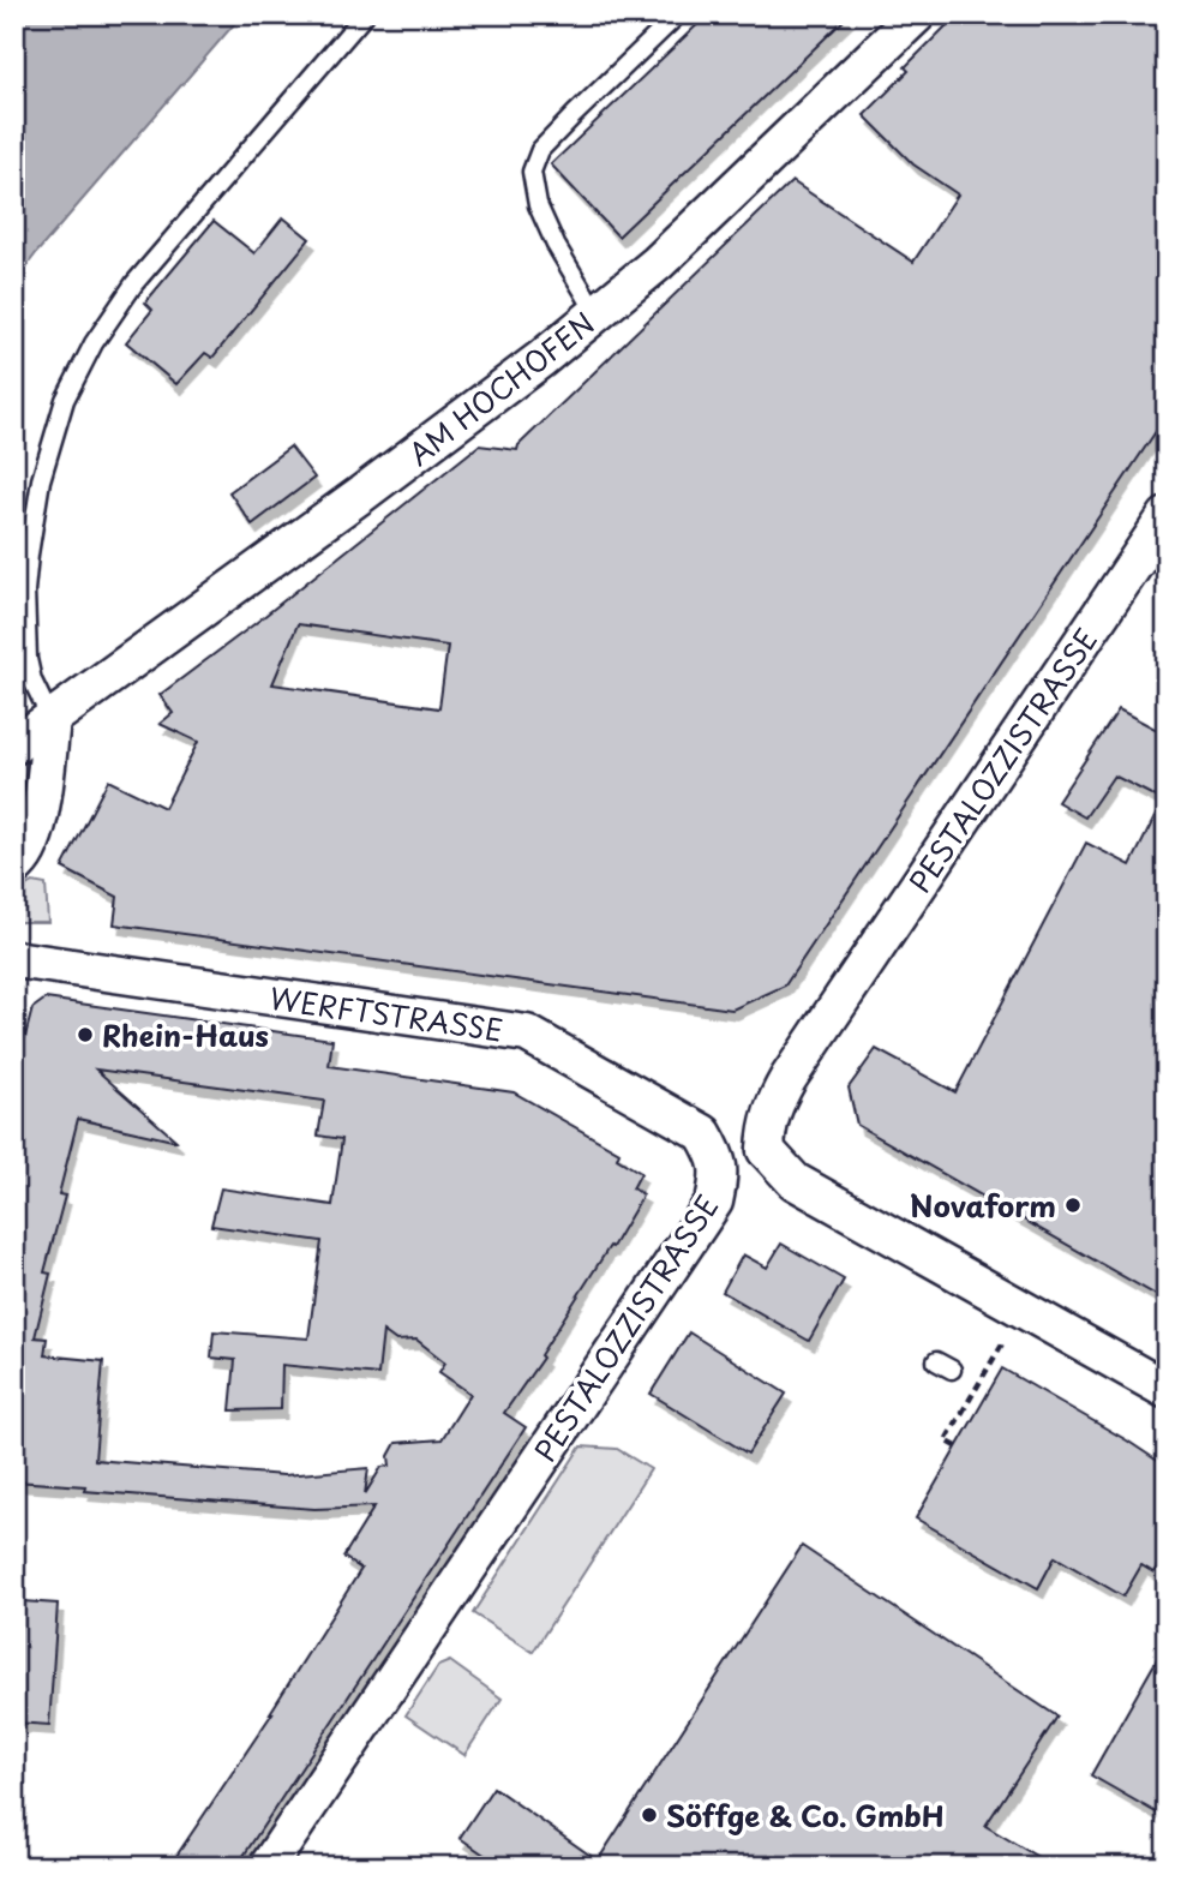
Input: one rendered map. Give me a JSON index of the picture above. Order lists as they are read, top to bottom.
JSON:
{
  "streets": {
    "street": ["AM HOCHOFEN", "PESTALOZZISTRASSE", "WERFTSTRASSE"]
  },
  "crossings": [
    ["PESTALOZZISTRASSE", "WERFTSTRASSE"]
  ],
  "places": ["Rhein-Haus", "Novaform", "Söffge & Co. GmbH"]
}
